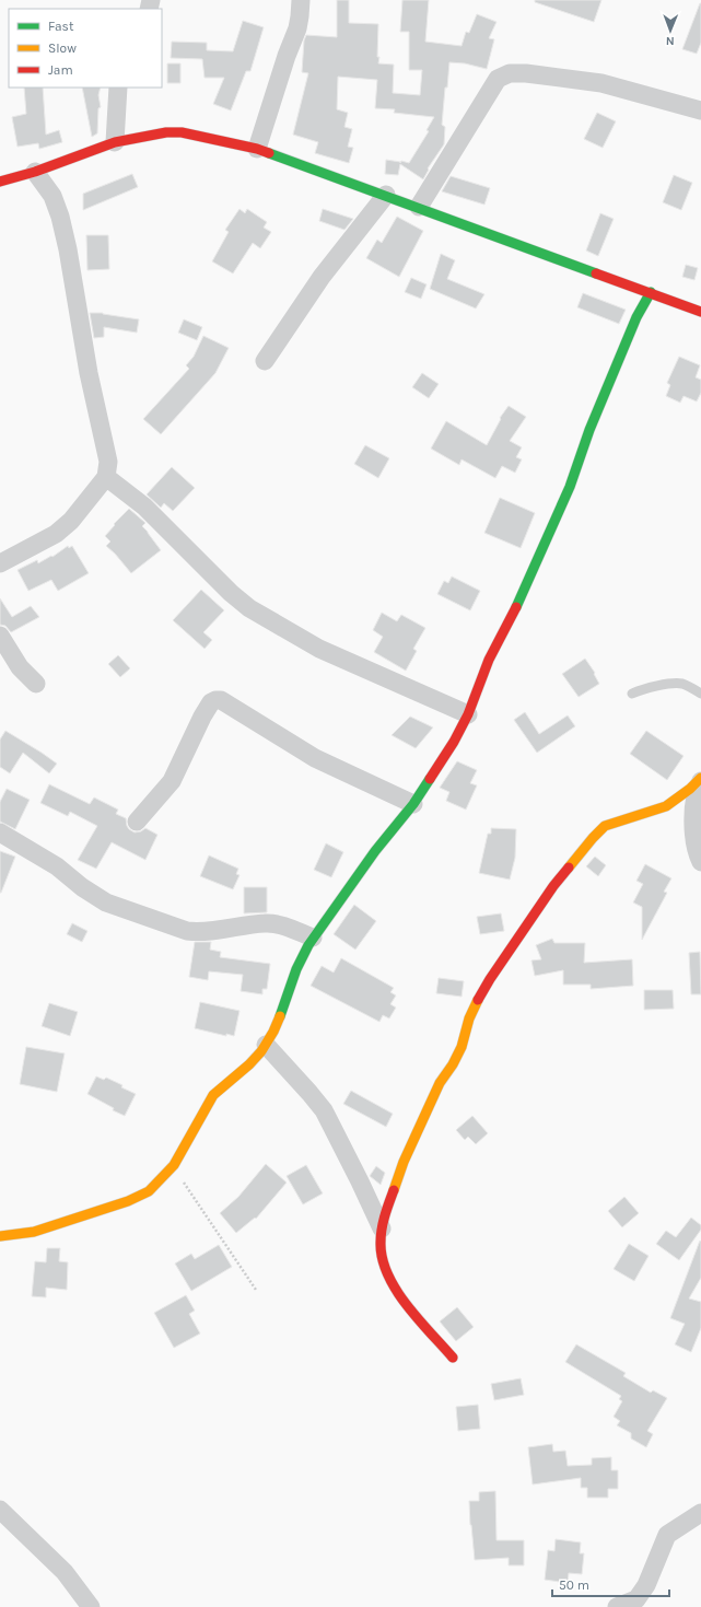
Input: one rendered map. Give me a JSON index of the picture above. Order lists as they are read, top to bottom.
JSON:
{
  "legend": ["Fast", "Slow", "Jam"],
  "scale_bar": "50 m",
  "north": "bottom"
}
